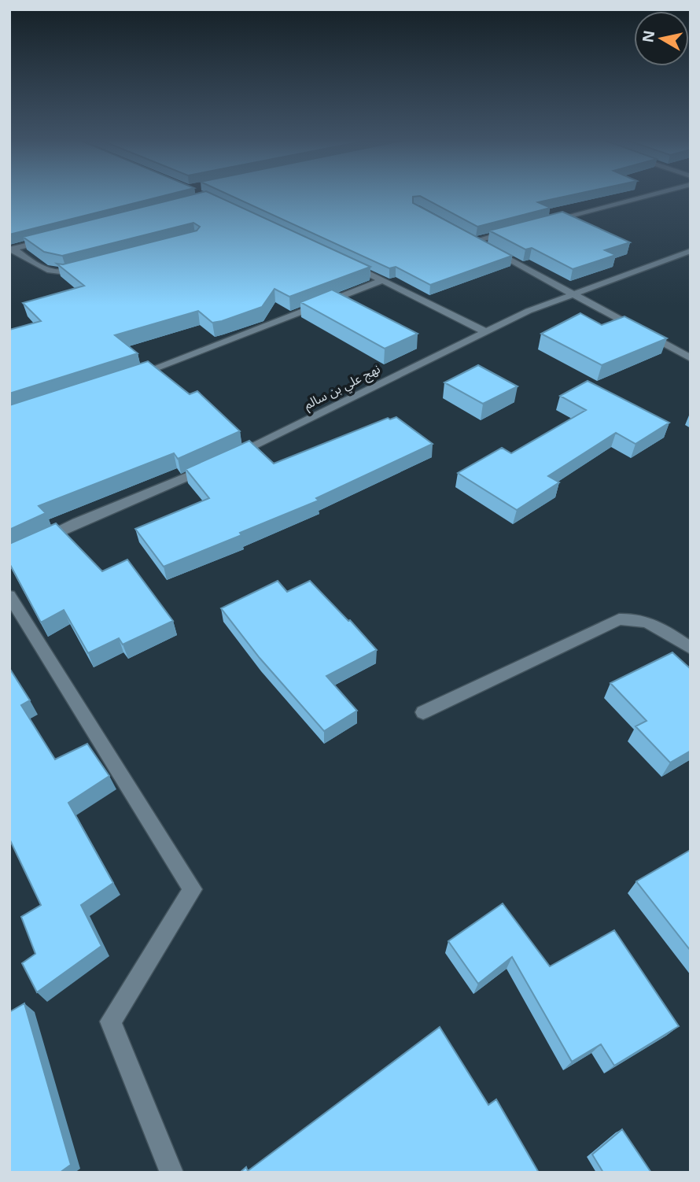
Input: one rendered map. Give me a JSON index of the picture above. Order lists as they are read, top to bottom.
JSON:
{
  "streets": {
    "street": ["نهج علي بن سالم"]
  },
  "north": "left"
}
